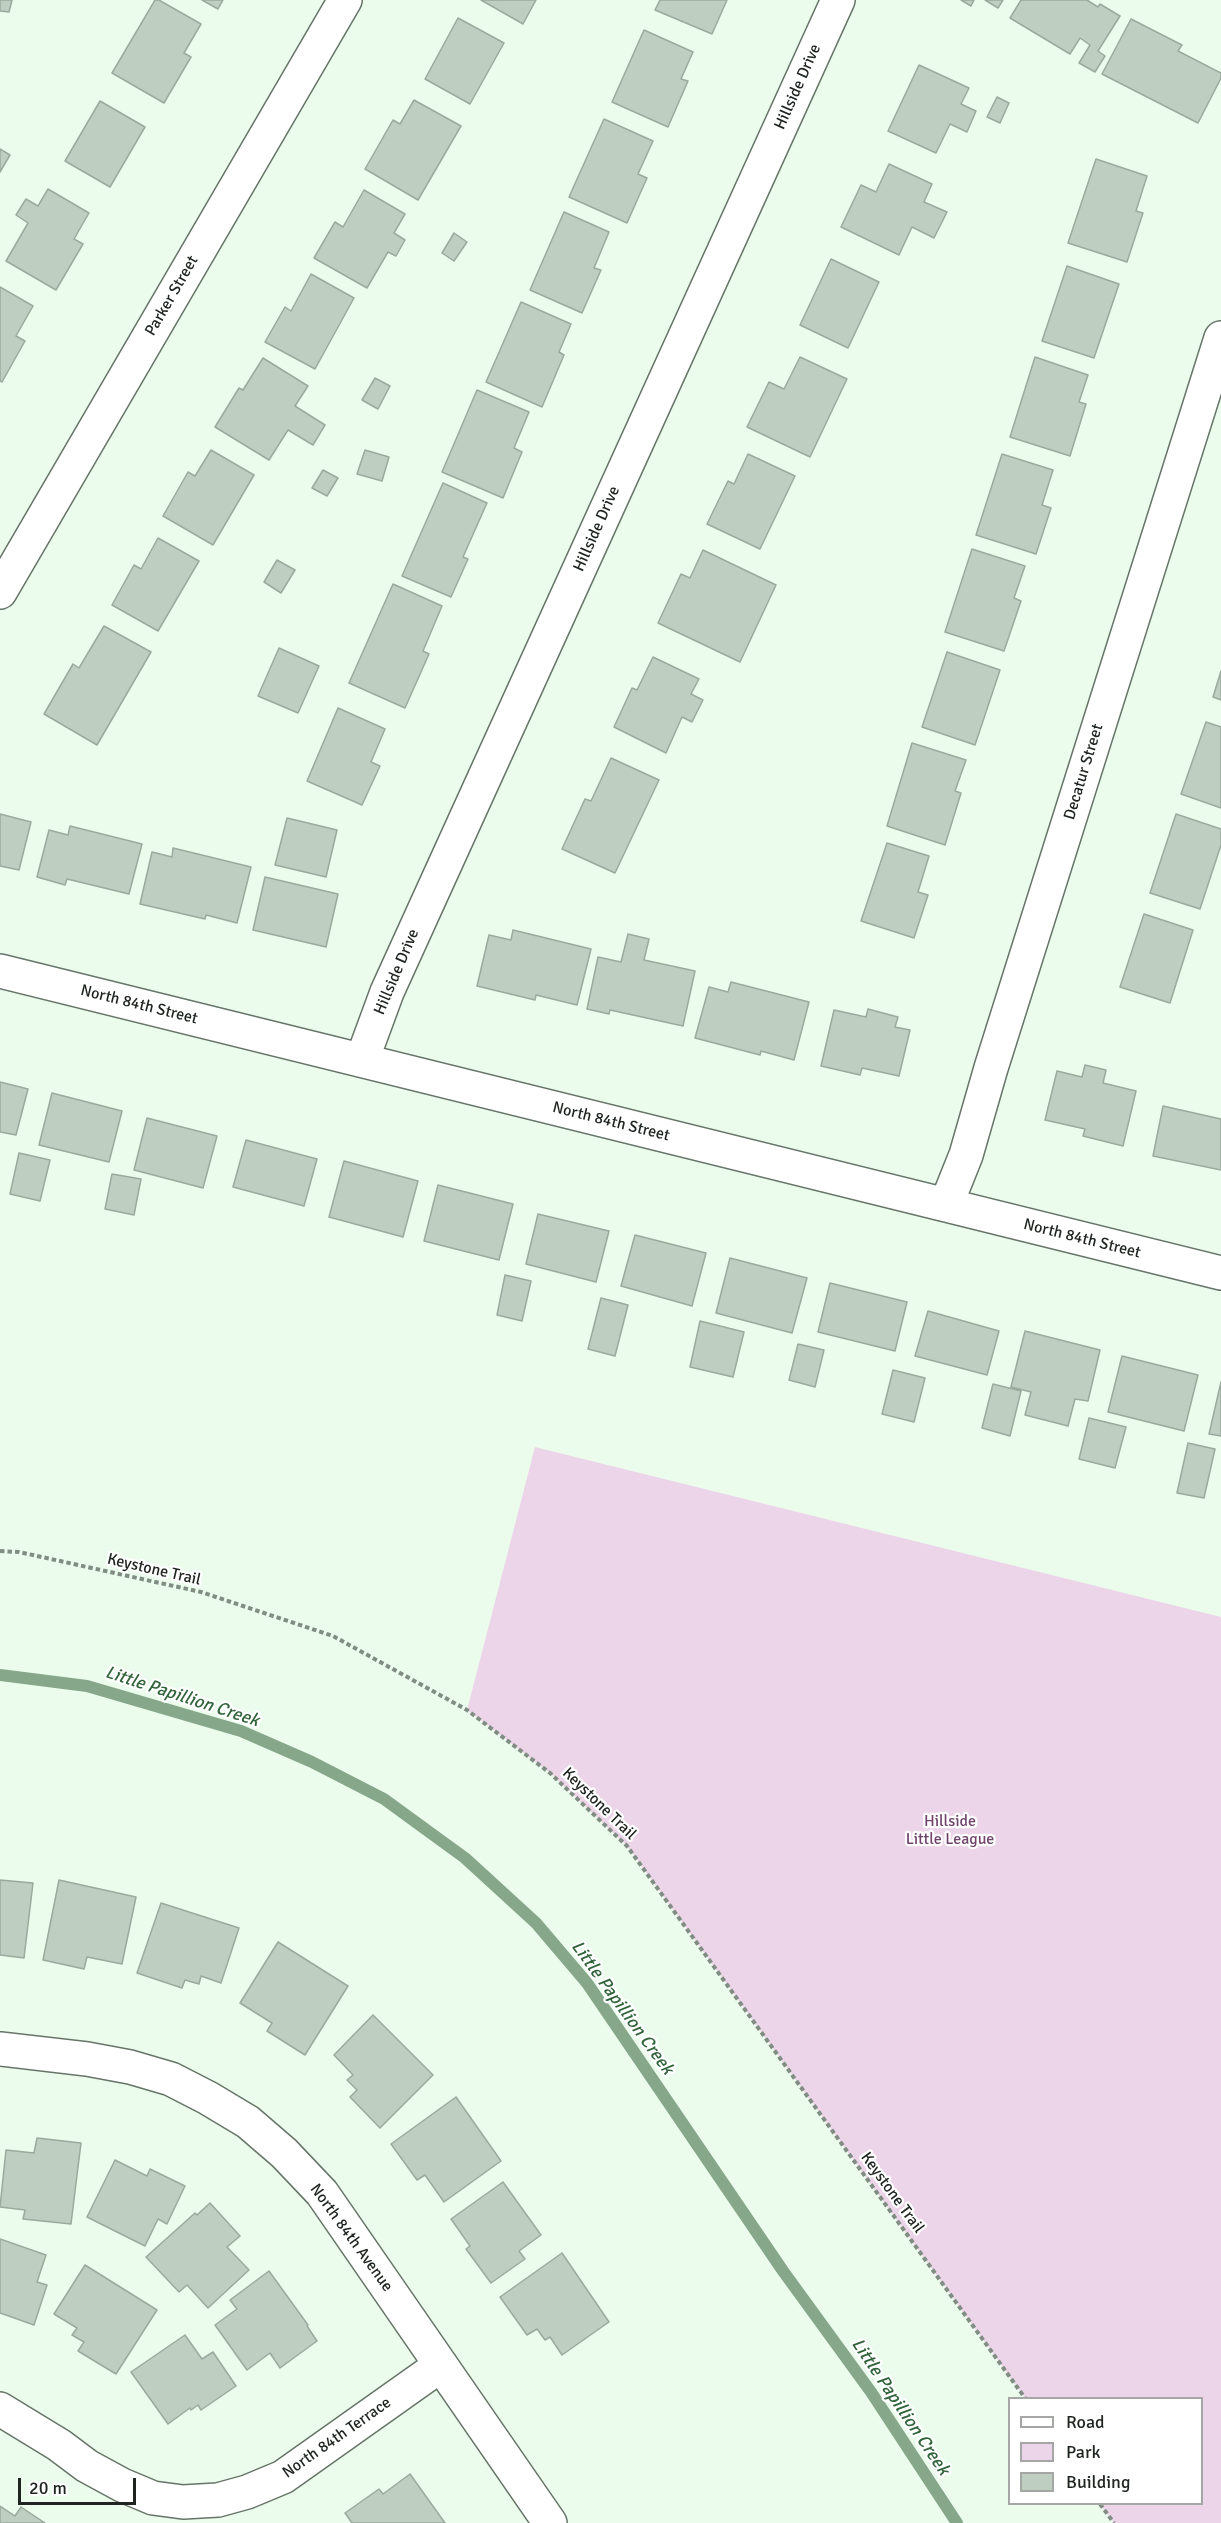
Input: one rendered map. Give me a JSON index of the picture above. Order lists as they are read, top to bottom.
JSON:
{
  "streets": {
    "street": [
      "Hillside Drive",
      "Parker Street",
      "Decatur Street",
      "North 84th Street",
      "North 84th Avenue",
      "North 84th Terrace"
    ],
    "path": ["Keystone Trail"]
  },
  "crossings": [
    ["Hillside Drive", "North 84th Street"],
    ["Decatur Street", "North 84th Street"],
    ["North 84th Avenue", "North 84th Terrace"]
  ],
  "water": ["Little Papillion Creek"],
  "parks": ["Hillside Little League"],
  "legend": ["Road", "Park", "Building"],
  "scale_bar": "20 m"
}
